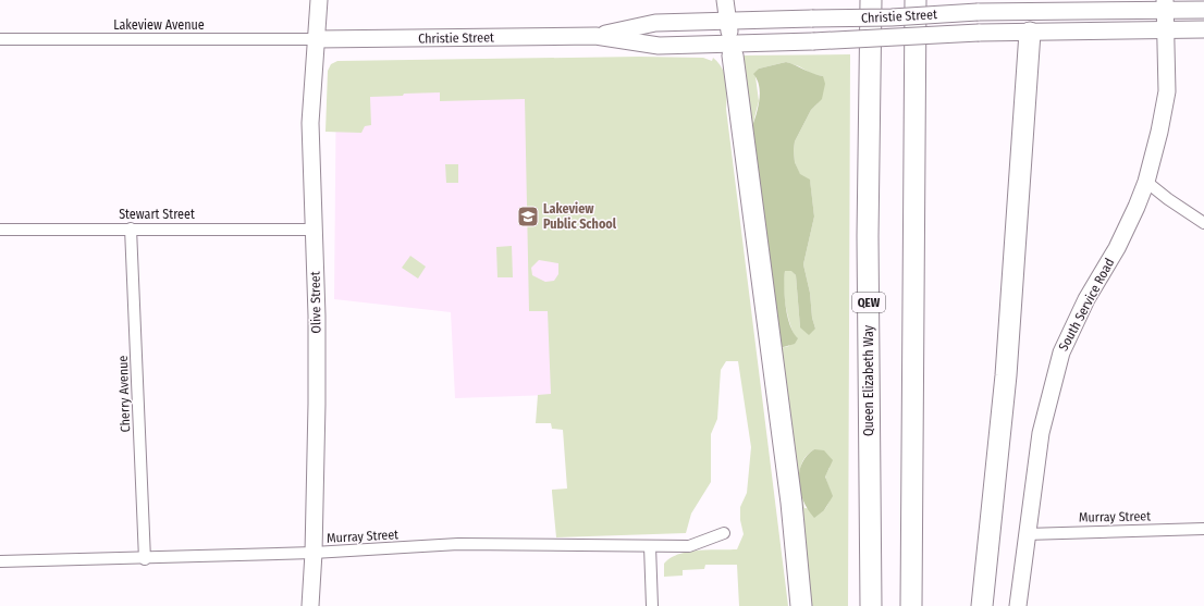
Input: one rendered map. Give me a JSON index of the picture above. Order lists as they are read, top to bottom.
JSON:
{
  "streets": {
    "highway": ["QEW", "Queen Elizabeth Way"],
    "street": [
      "Christie Street",
      "Lakeview Avenue",
      "Stewart Street",
      "Olive Street",
      "South Service Road",
      "Cherry Avenue",
      "Murray Street"
    ]
  },
  "crossings": [
    ["Christie Street", "Lakeview Avenue"],
    ["Christie Street", "Olive Street"],
    ["Christie Street", "South Service Road"],
    ["Lakeview Avenue", "Olive Street"],
    ["Stewart Street", "Olive Street"],
    ["Stewart Street", "Cherry Avenue"],
    ["Olive Street", "Murray Street"],
    ["South Service Road", "Murray Street"],
    ["Cherry Avenue", "Murray Street"]
  ],
  "places": {
    "school or university": ["Lakeview Public School"]
  }
}
